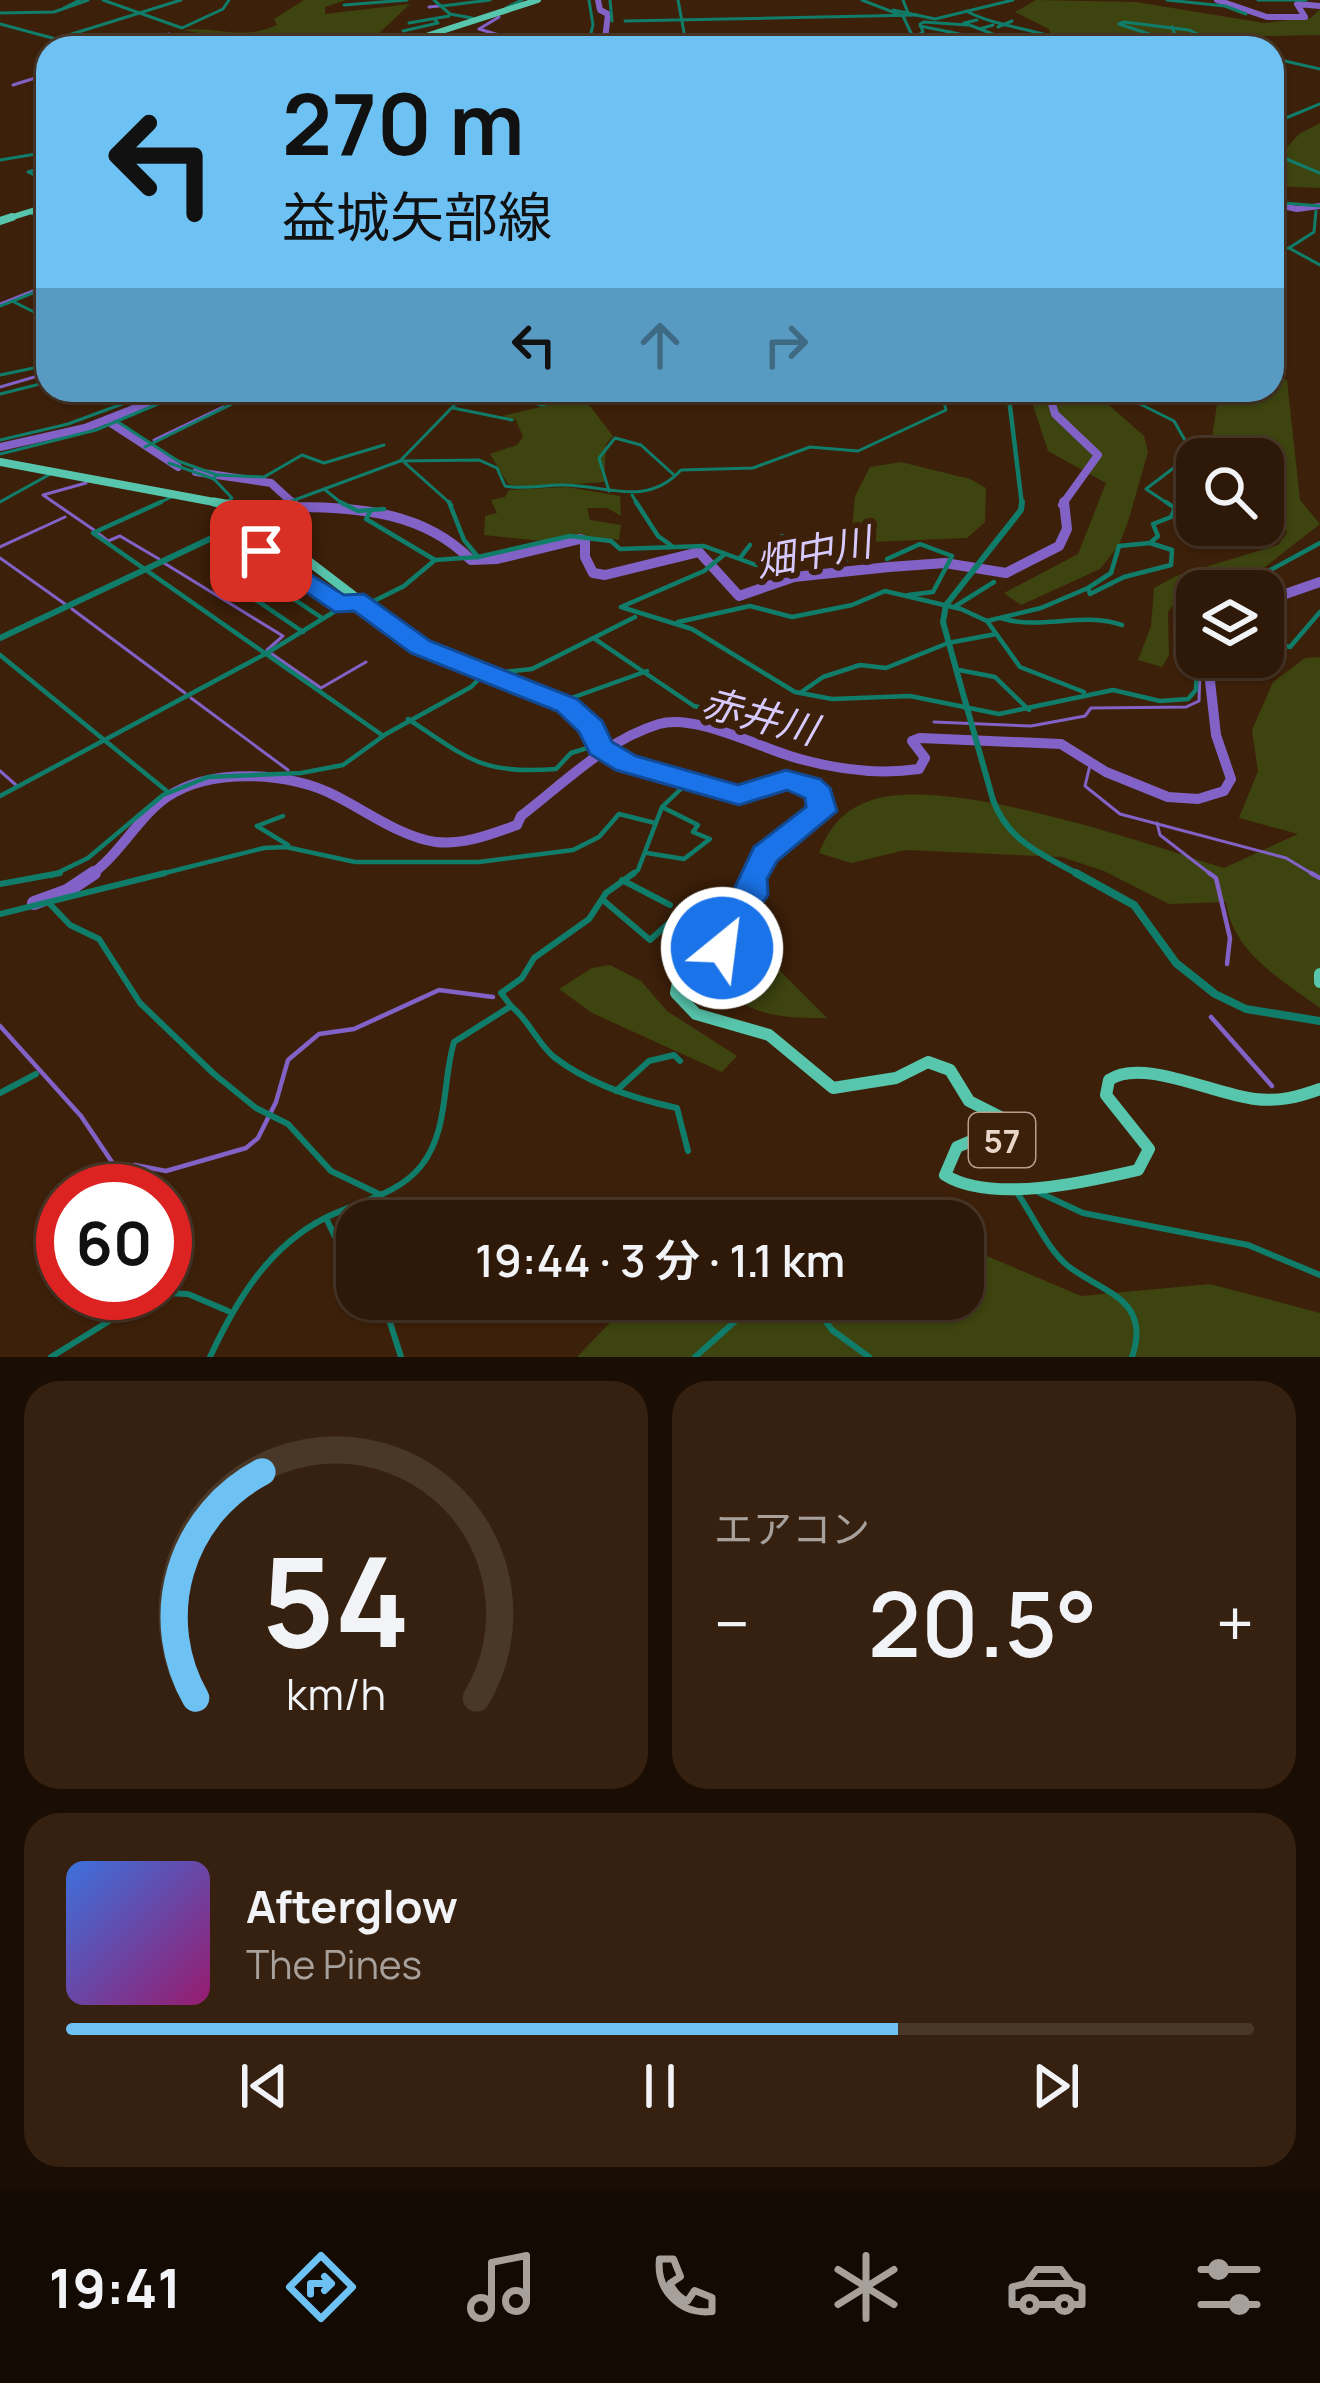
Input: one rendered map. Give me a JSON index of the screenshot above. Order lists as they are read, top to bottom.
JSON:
{
  "streets": {
    "main road": ["57"]
  },
  "water": ["畑中川", "赤井川"],
  "page": {
    "turn": ["270 m", "益城矢部線"],
    "limit": "60",
    "trip": "19:44 · 3 分 · 1.1 km",
    "tile": "エアコン",
    "heat": ["−", "20.5°", "+"],
    "song": ["Afterglow", "The Pines"],
    "tabs": "19:41",
    "gauge": ["54", "km/h"]
  }
}
